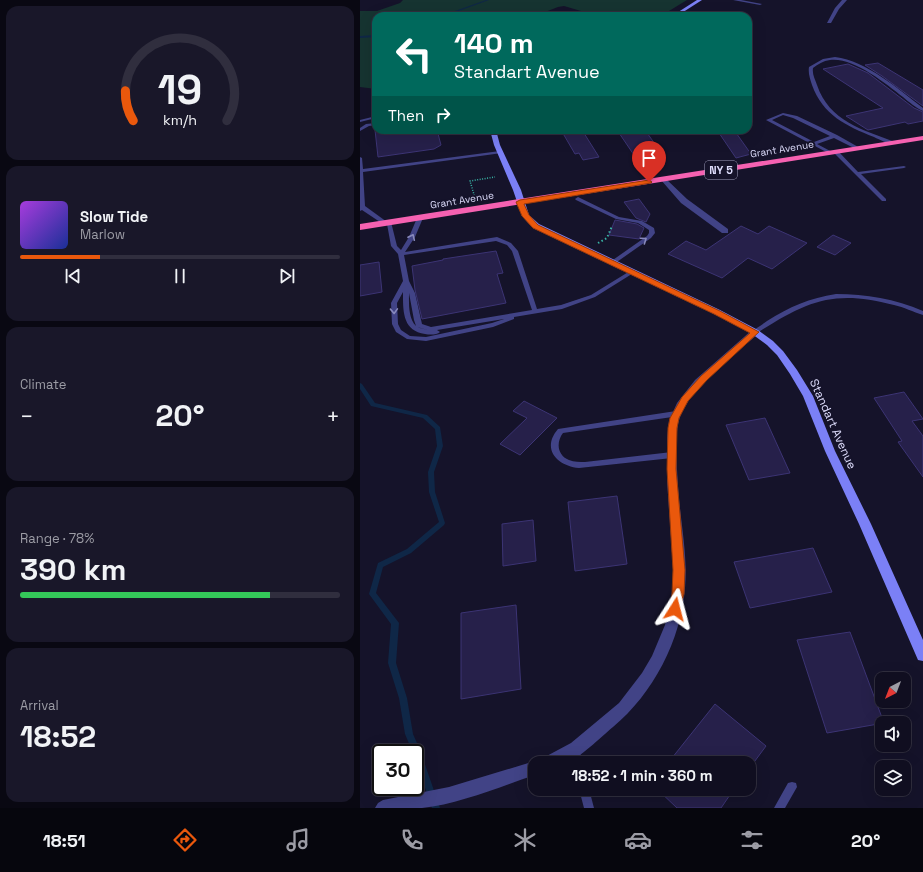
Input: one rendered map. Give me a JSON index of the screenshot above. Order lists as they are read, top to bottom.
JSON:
{
  "streets": {
    "highway": ["Grant Avenue", "NY 5"],
    "street": ["Standart Avenue"]
  },
  "crossings": [
    ["Grant Avenue", "Standart Avenue"]
  ],
  "north": "bottom left",
  "page": {
    "turn": ["140 m", "Standart Avenue"],
    "then": "Then",
    "song": ["Slow Tide", "Marlow"],
    "tile": [
      "Climate",
      ["Range · 78%", "390 km"],
      ["Arrival", "18:52"]
    ],
    "heat": ["−", "20°", "+"],
    "limit": "30",
    "trip": "18:52 · 1 min · 360 m",
    "tabs": ["18:51", "20°"],
    "gauge": ["19", "km/h"]
  }
}
